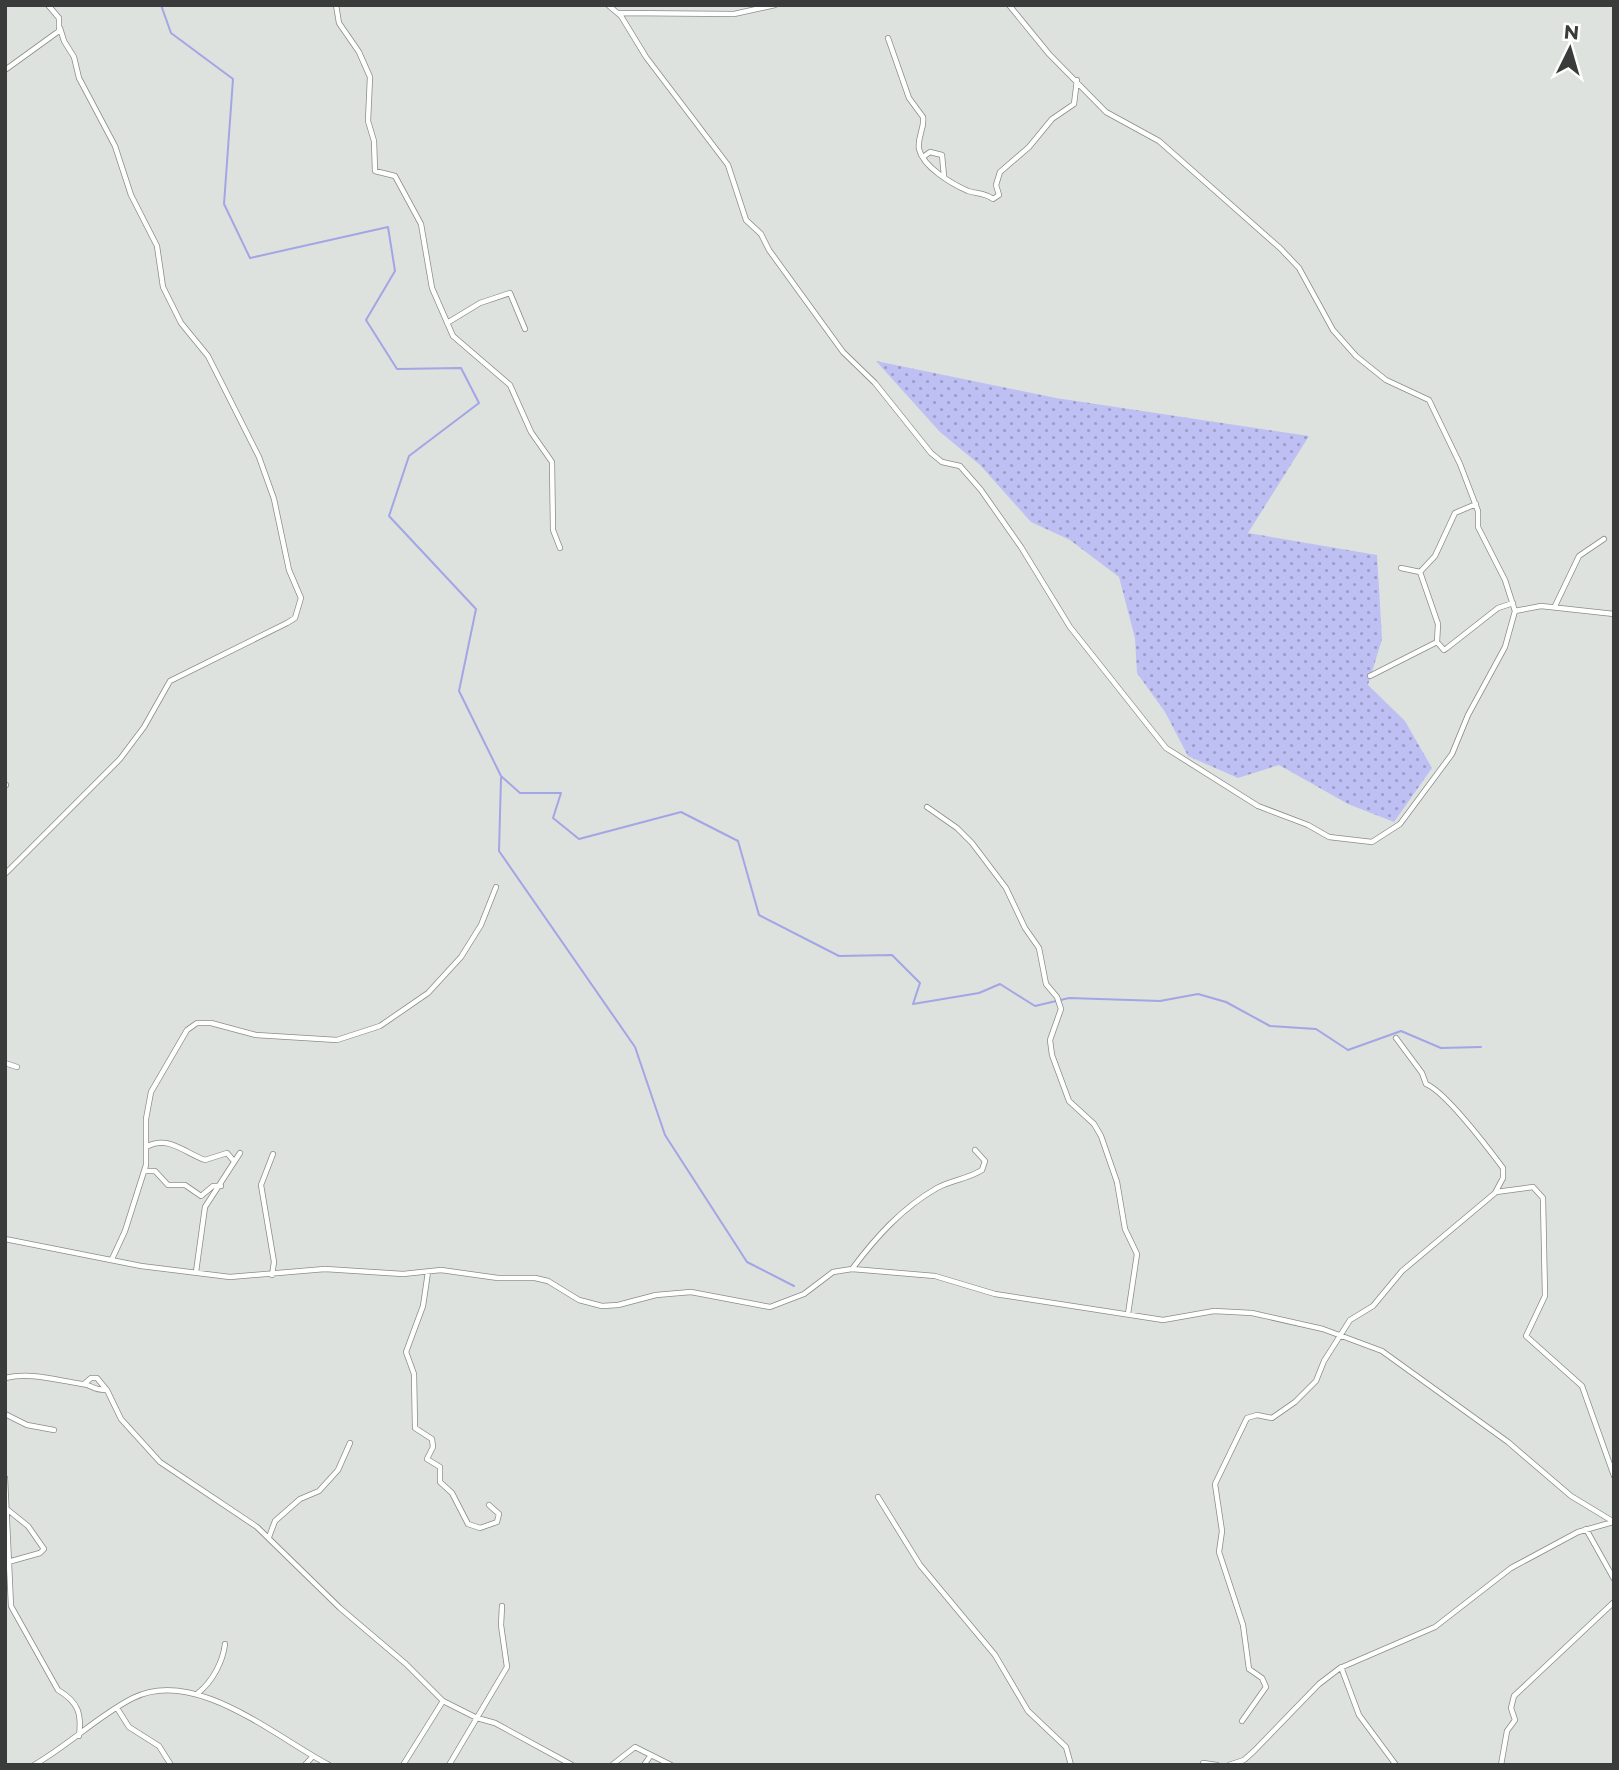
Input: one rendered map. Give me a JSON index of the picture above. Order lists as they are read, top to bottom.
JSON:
{
  "north": "top"
}
